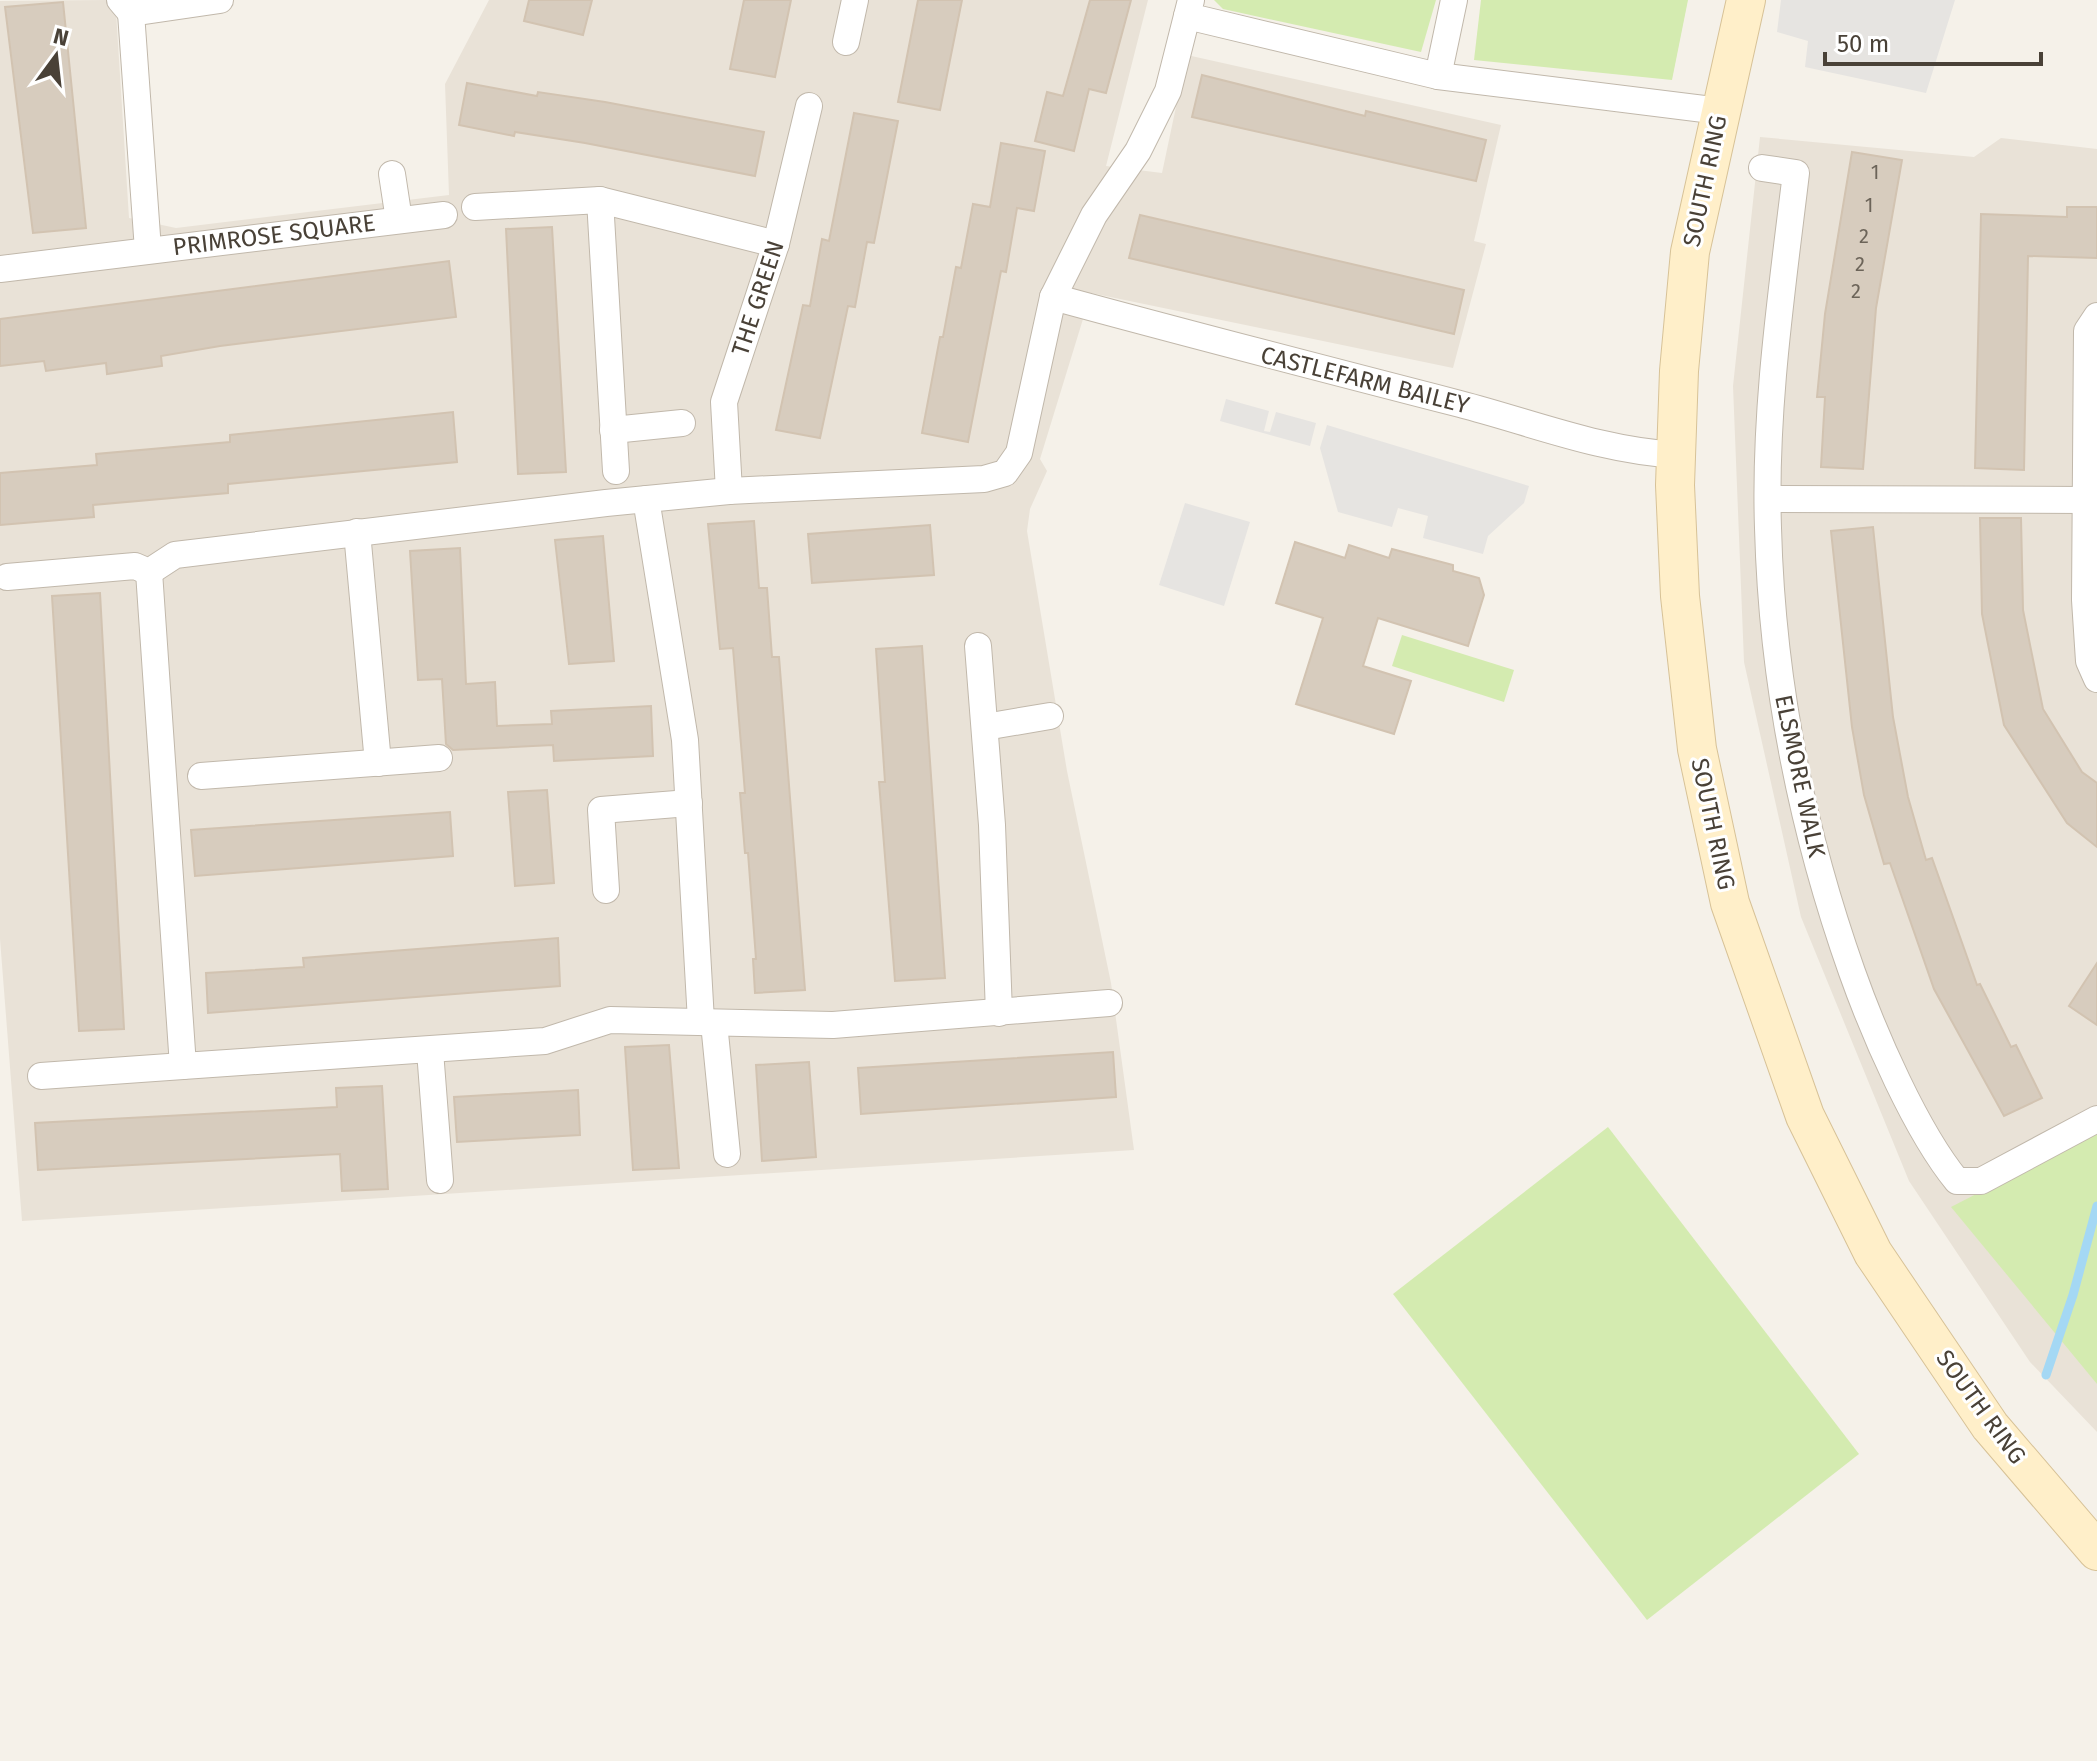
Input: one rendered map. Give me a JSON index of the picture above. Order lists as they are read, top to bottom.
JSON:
{
  "streets": {
    "main road": ["SOUTH RING"],
    "street": [
      "PRIMROSE SQUARE",
      "THE GREEN",
      "CASTLEFARM BAILEY",
      "ELSMORE WALK"
    ]
  },
  "crossings": [
    ["SOUTH RING", "CASTLEFARM BAILEY"]
  ],
  "house_numbers": [
    "1",
    "1",
    "2",
    "2",
    "2"
  ],
  "scale_bar": "50 m",
  "north": "top"
}
